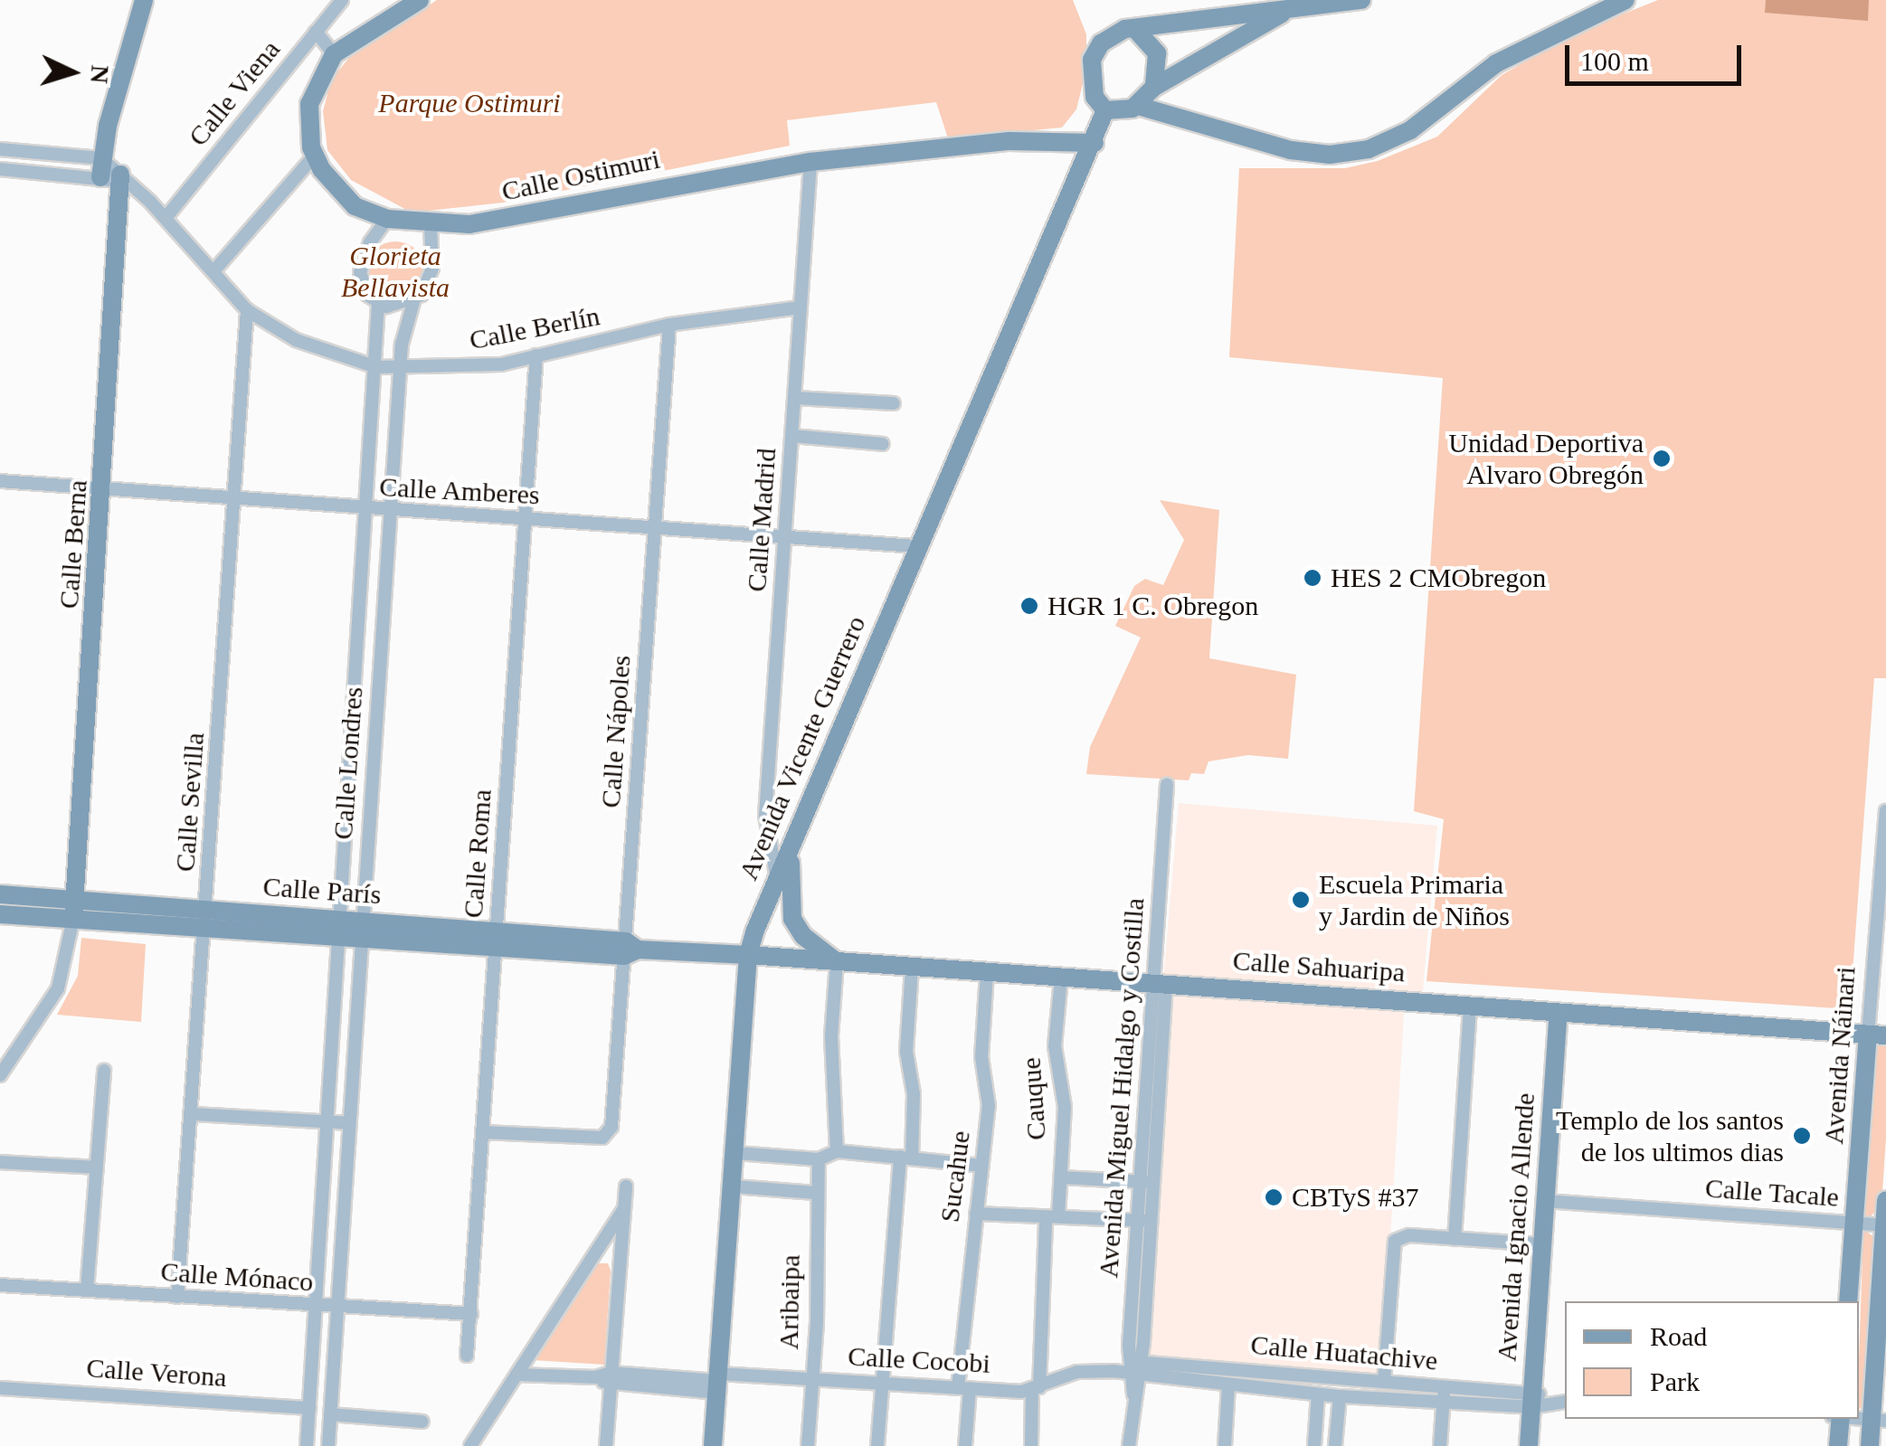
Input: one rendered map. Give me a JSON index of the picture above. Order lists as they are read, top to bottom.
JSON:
{
  "streets": {
    "street": [
      "Calle Viena",
      "Calle Ostimuri",
      "Calle Berlín",
      "Calle Amberes",
      "Calle Madrid",
      "Calle Berna",
      "Calle Nápoles",
      "Avenida Vicente Guerrero",
      "Calle Londres",
      "Calle Sevilla",
      "Calle Roma",
      "Calle París",
      "Calle Sahuaripa",
      "Avenida Náinari",
      "Avenida Miguel Hidalgo y Costilla",
      "Cauque",
      "Sucahue",
      "Calle Tacale",
      "Avenida Ignacio Allende",
      "Calle Mónaco",
      "Aribaipa",
      "Calle Huatachive",
      "Calle Cocobi",
      "Calle Verona"
    ]
  },
  "crossings": [
    ["Calle Viena", "Calle Berlín"],
    ["Calle Ostimuri", "Calle Madrid"],
    ["Calle Ostimuri", "Avenida Vicente Guerrero"],
    ["Calle Ostimuri", "Calle Londres"],
    ["Calle Berlín", "Calle Madrid"],
    ["Calle Berlín", "Calle Berna"],
    ["Calle Berlín", "Calle Nápoles"],
    ["Calle Berlín", "Calle Londres"],
    ["Calle Berlín", "Calle Sevilla"],
    ["Calle Berlín", "Calle Roma"],
    ["Calle Amberes", "Calle Madrid"],
    ["Calle Amberes", "Calle Berna"],
    ["Calle Amberes", "Calle Nápoles"],
    ["Calle Amberes", "Avenida Vicente Guerrero"],
    ["Calle Amberes", "Calle Londres"],
    ["Calle Amberes", "Calle Sevilla"],
    ["Calle Amberes", "Calle Roma"],
    ["Calle Madrid", "Avenida Vicente Guerrero"],
    ["Calle Berna", "Calle París"],
    ["Calle Nápoles", "Calle Roma"],
    ["Calle Nápoles", "Calle París"],
    ["Avenida Vicente Guerrero", "Calle París"],
    ["Avenida Vicente Guerrero", "Calle Sahuaripa"],
    ["Avenida Vicente Guerrero", "Calle Cocobi"],
    ["Calle Londres", "Calle París"],
    ["Calle Londres", "Calle Mónaco"],
    ["Calle Londres", "Calle Verona"],
    ["Calle Sevilla", "Calle París"],
    ["Calle Sevilla", "Calle Mónaco"],
    ["Calle Roma", "Calle París"],
    ["Calle Roma", "Calle Mónaco"],
    ["Calle París", "Calle Sahuaripa"],
    ["Calle Sahuaripa", "Avenida Náinari"],
    ["Calle Sahuaripa", "Avenida Miguel Hidalgo y Costilla"],
    ["Calle Sahuaripa", "Cauque"],
    ["Calle Sahuaripa", "Sucahue"],
    ["Calle Sahuaripa", "Avenida Ignacio Allende"],
    ["Avenida Náinari", "Calle Tacale"],
    ["Avenida Miguel Hidalgo y Costilla", "Calle Huatachive"],
    ["Avenida Miguel Hidalgo y Costilla", "Calle Cocobi"],
    ["Cauque", "Calle Cocobi"],
    ["Sucahue", "Calle Cocobi"],
    ["Calle Tacale", "Avenida Ignacio Allende"],
    ["Avenida Ignacio Allende", "Calle Huatachive"],
    ["Aribaipa", "Calle Cocobi"],
    ["Calle Huatachive", "Calle Cocobi"]
  ],
  "parks": ["Parque Ostimuri", "Glorieta Bellavista"],
  "places": [
    "Unidad Deportiva Alvaro Obregón",
    "HES 2 CMObregon",
    "HGR 1 C. Obregon",
    "Escuela Primaria y Jardin de Niños",
    "Templo de los santos de los ultimos dias",
    "CBTyS #37"
  ],
  "legend": ["Road", "Park"],
  "scale_bar": "100 m",
  "north": "right"
}
